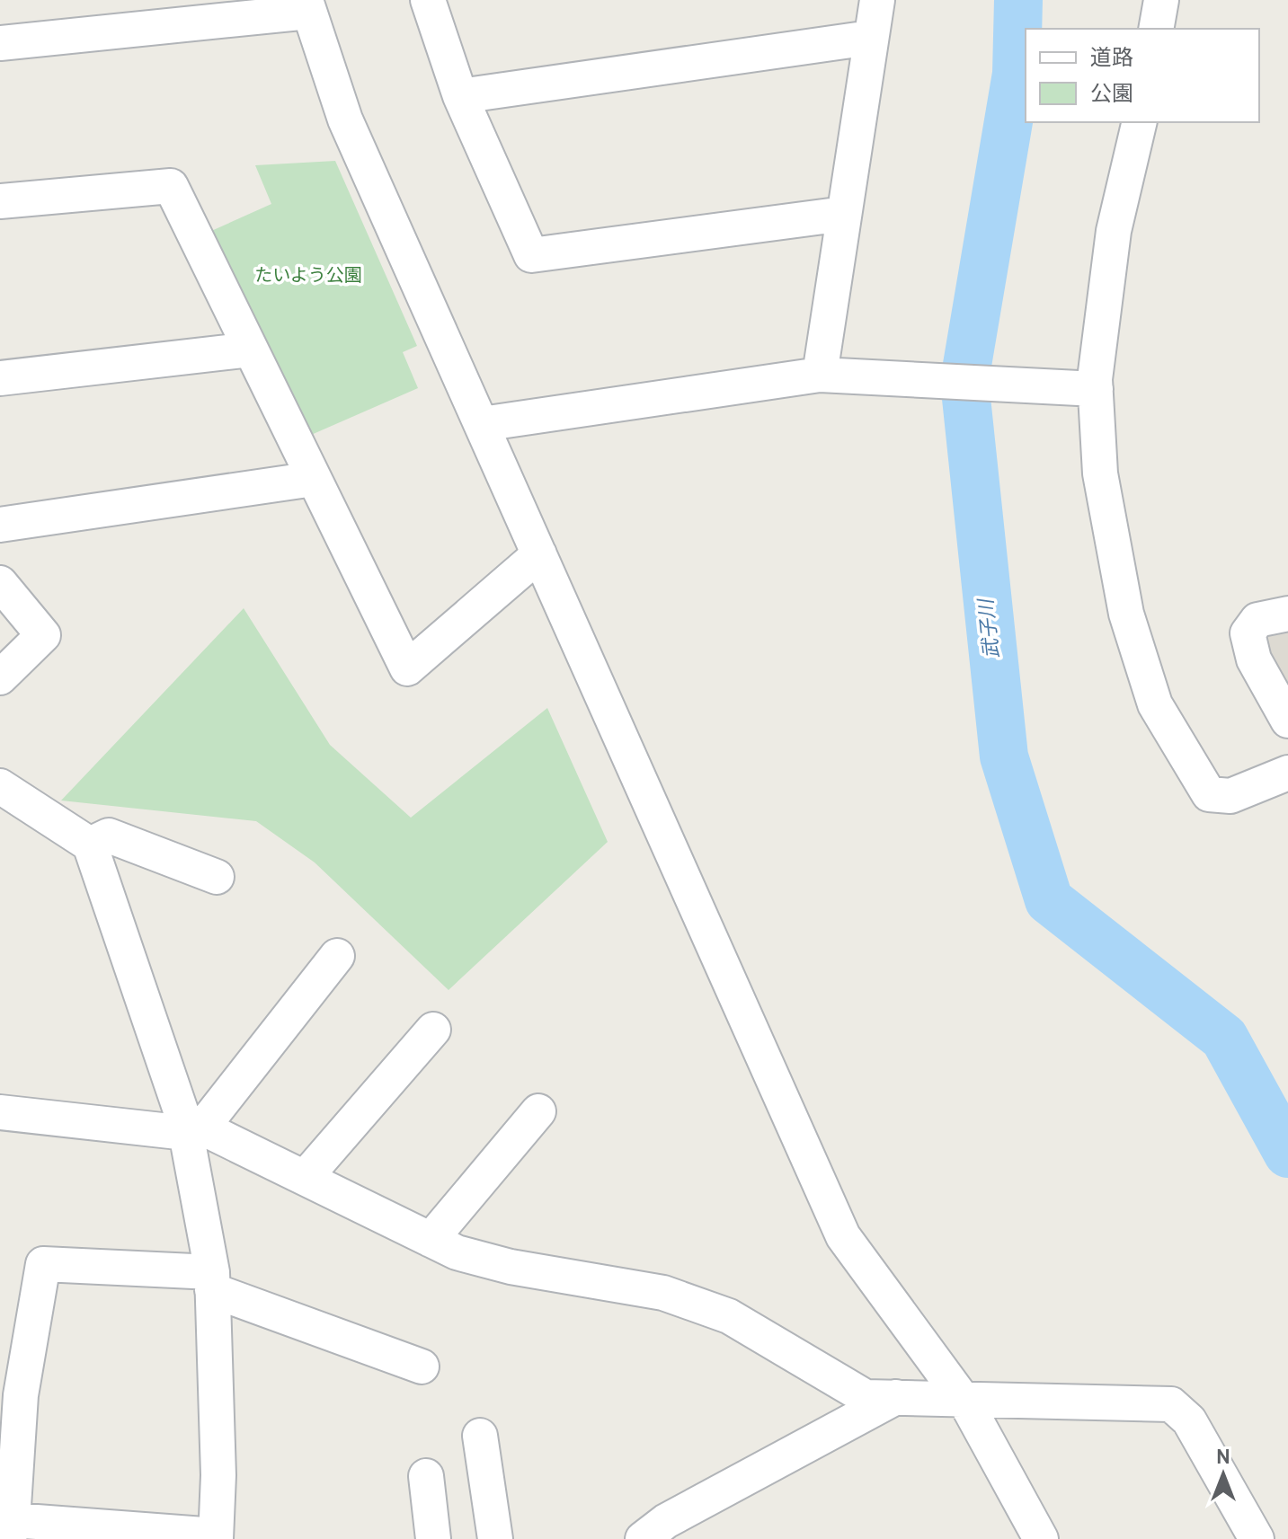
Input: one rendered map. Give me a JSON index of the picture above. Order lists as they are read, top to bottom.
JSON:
{
  "water": ["武子川"],
  "parks": ["たいよう公園"],
  "legend": ["道路", "公園"],
  "north": "top"
}
